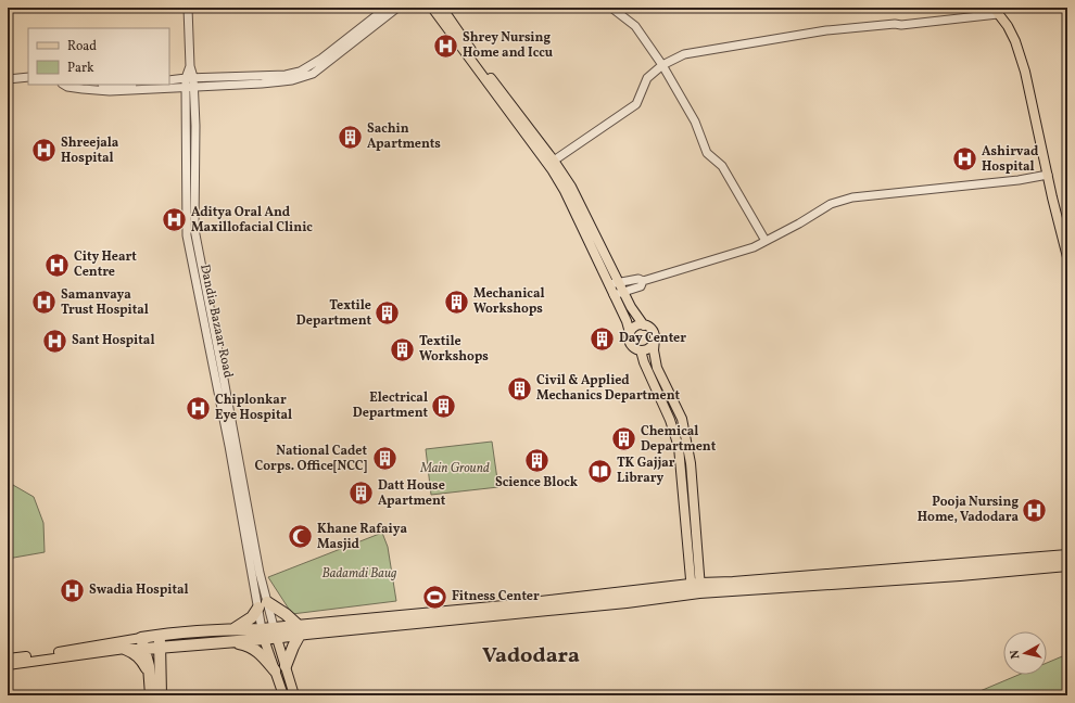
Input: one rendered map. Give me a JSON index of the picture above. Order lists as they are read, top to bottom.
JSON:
{
  "streets": {
    "street": ["Dandia Bazaar Road"]
  },
  "districts": ["Vadodara"],
  "parks": ["Main Ground", "Badamdi Baug"],
  "places": {
    "hospital": [
      "Shrey Nursing Home and Iccu",
      "Shreejala Hospital",
      "Ashirvad Hospital",
      "Aditya Oral And Maxillofacial Clinic",
      "City Heart Centre",
      "Samanvaya Trust Hospital",
      "Sant Hospital",
      "Chiplonkar Eye Hospital",
      "Pooja Nursing Home, Vadodara",
      "Swadia Hospital"
    ],
    "building": [
      "Sachin Apartments",
      "Mechanical Workshops",
      "Textile Department",
      "Day Center",
      "Textile Workshops",
      "Civil & Applied Mechanics Department",
      "Electrical Department",
      "Chemical Department",
      "National Cadet Corps. Office[NCC]",
      "Science Block",
      "Datt House Apartment"
    ],
    "library": ["TK Gajjar Library"],
    "mosque": ["Khane Rafaiya Masjid"],
    "sports": ["Fitness Center"]
  },
  "legend": ["Road", "Park"],
  "north": "left"
}
